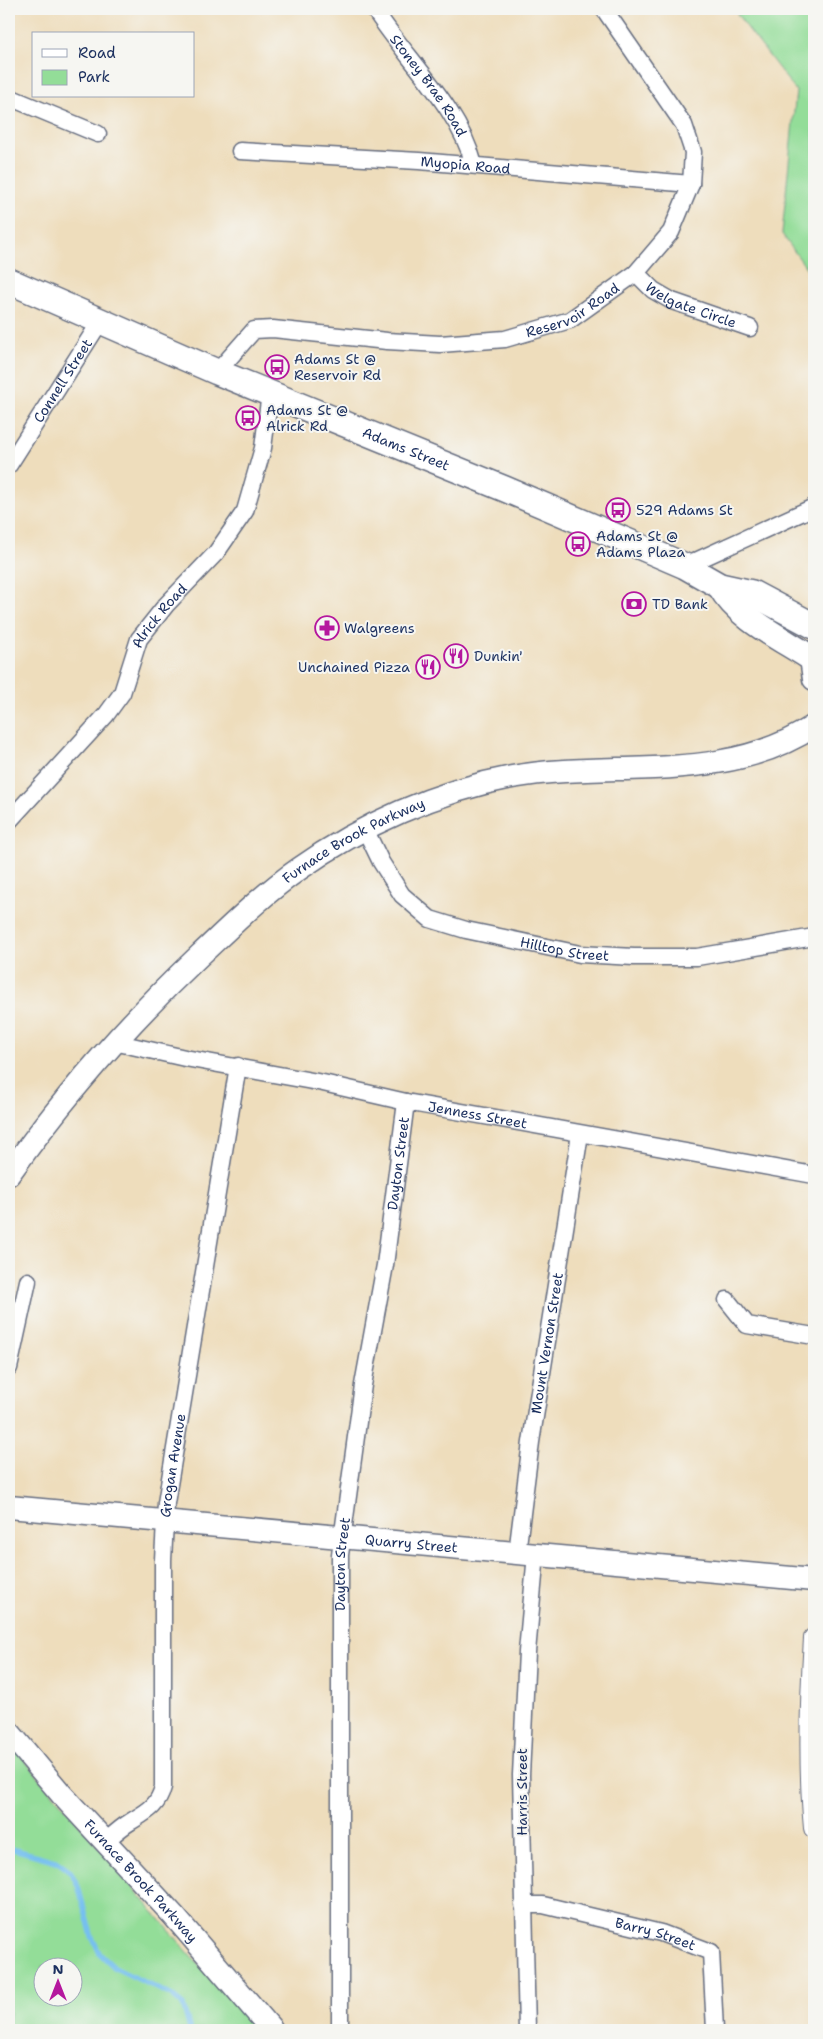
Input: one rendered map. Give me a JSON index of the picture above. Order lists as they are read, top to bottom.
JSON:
{
  "streets": {
    "main road": ["Adams Street", "Furnace Brook Parkway", "Quarry Street"],
    "street": [
      "Stoney Brae Road",
      "Myopia Road",
      "Welgate Circle",
      "Reservoir Road",
      "Connell Street",
      "Alrick Road",
      "Hilltop Street",
      "Jenness Street",
      "Dayton Street",
      "Mount Vernon Street",
      "Grogan Avenue",
      "Harris Street",
      "Barry Street"
    ]
  },
  "crossings": [
    ["Stoney Brae Road", "Myopia Road"],
    ["Myopia Road", "Reservoir Road"],
    ["Welgate Circle", "Reservoir Road"],
    ["Reservoir Road", "Adams Street"],
    ["Connell Street", "Adams Street"],
    ["Adams Street", "Alrick Road"],
    ["Furnace Brook Parkway", "Hilltop Street"],
    ["Furnace Brook Parkway", "Jenness Street"],
    ["Furnace Brook Parkway", "Grogan Avenue"],
    ["Jenness Street", "Dayton Street"],
    ["Jenness Street", "Mount Vernon Street"],
    ["Jenness Street", "Grogan Avenue"],
    ["Dayton Street", "Quarry Street"],
    ["Mount Vernon Street", "Quarry Street"],
    ["Mount Vernon Street", "Harris Street"],
    ["Grogan Avenue", "Quarry Street"],
    ["Quarry Street", "Harris Street"],
    ["Harris Street", "Barry Street"]
  ],
  "places": {
    "bus stop": [
      "Adams St @ Reservoir Rd",
      "Adams St @ Alrick Rd",
      "529 Adams St",
      "Adams St @ Adams Plaza"
    ],
    "bank": ["TD Bank"],
    "pharmacy": ["Walgreens"],
    "restaurant": ["Dunkin'", "Unchained Pizza"]
  },
  "legend": ["Road", "Park"],
  "north": "top"
}
